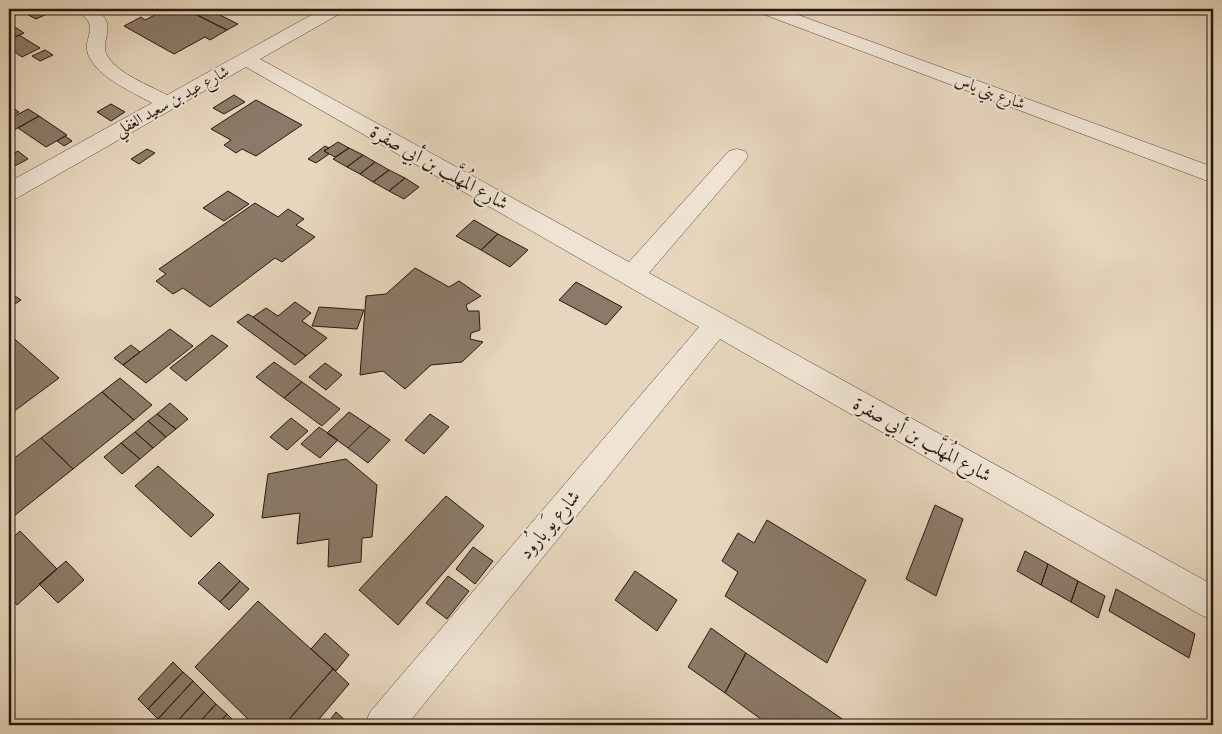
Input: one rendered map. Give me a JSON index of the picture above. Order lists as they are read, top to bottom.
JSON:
{
  "streets": {
    "street": [
      "شارع بني ياس",
      "شارع عيد بن سعيد الغفلي",
      "شارع المُهلَّب بن أبي صفرة",
      "شارع يَو بارُود"
    ]
  },
  "crossings": [
    ["شارع عيد بن سعيد الغفلي", "شارع المُهلَّب بن أبي صفرة"],
    ["شارع المُهلَّب بن أبي صفرة", "شارع يَو بارُود"]
  ]
}
